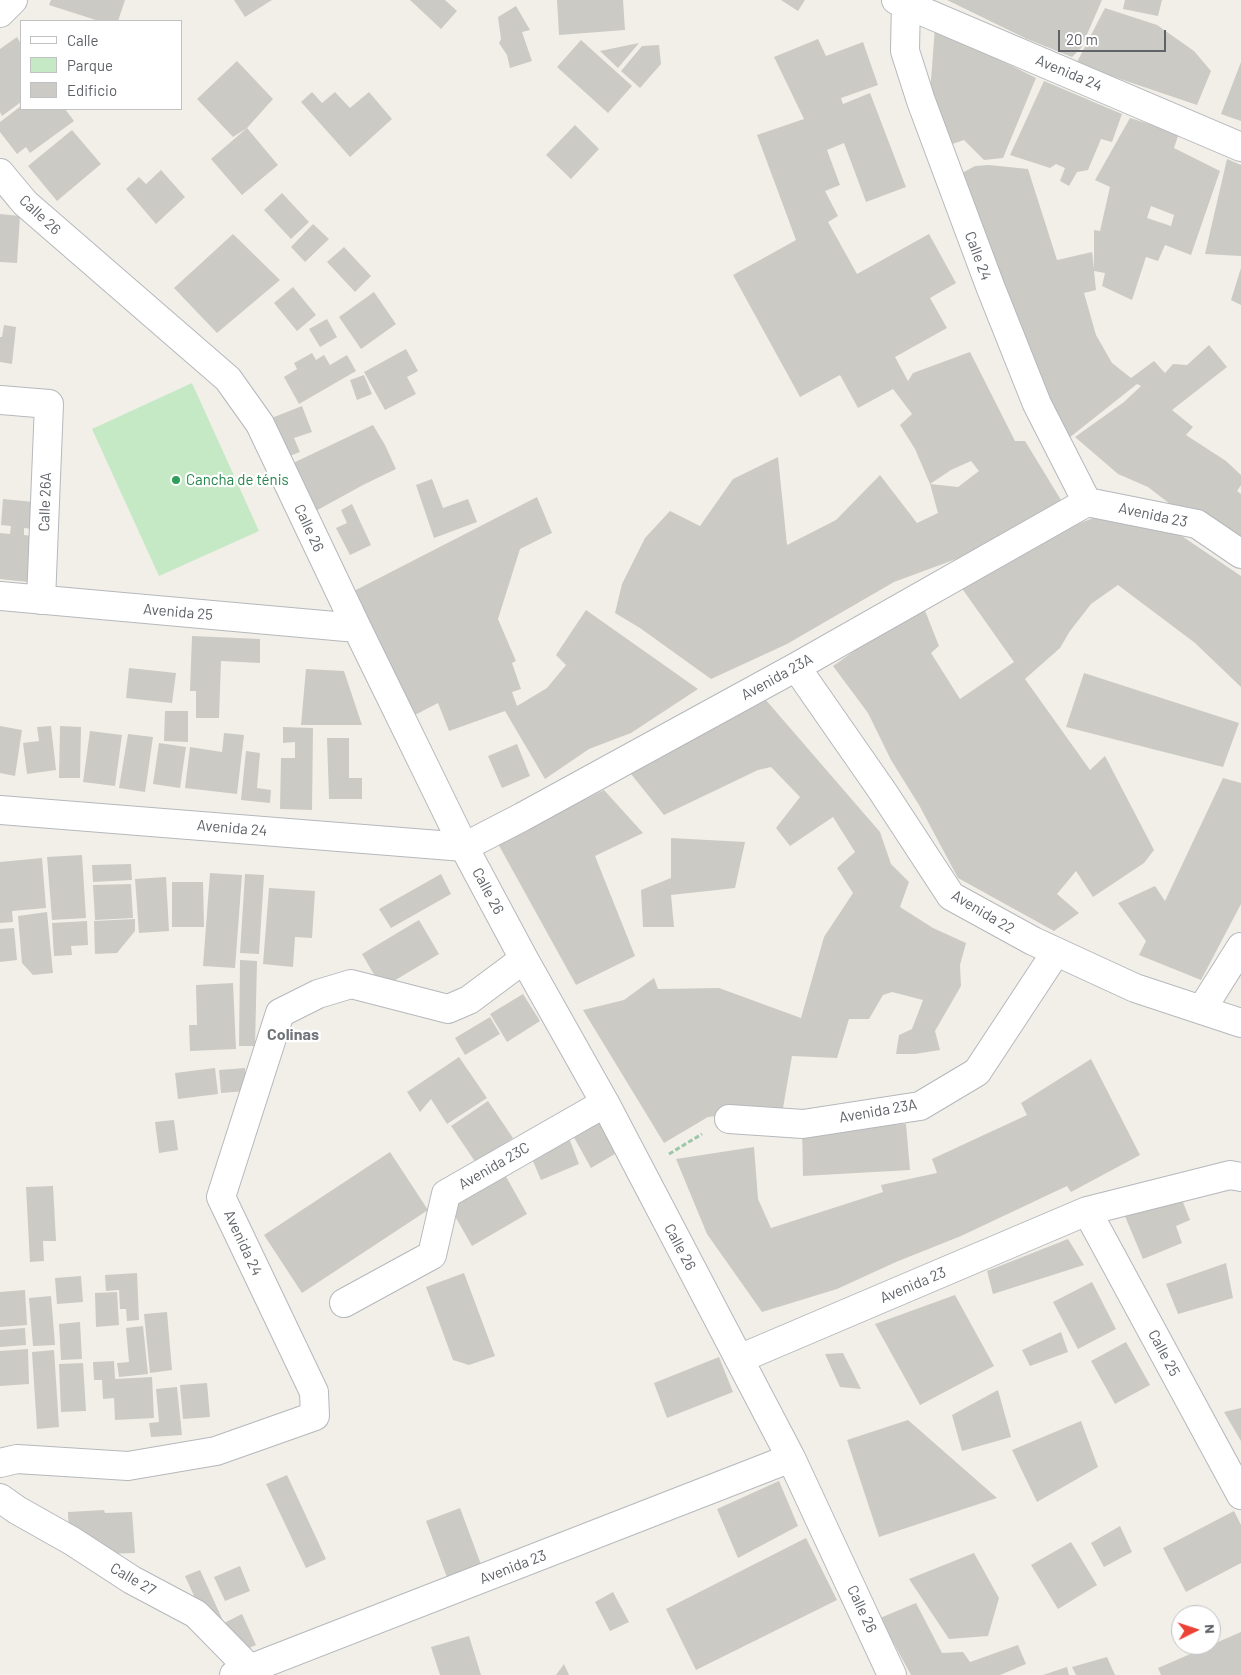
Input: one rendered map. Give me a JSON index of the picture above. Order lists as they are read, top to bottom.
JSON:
{
  "streets": {
    "street": [
      "Avenida 24",
      "Calle 26",
      "Calle 24",
      "Calle 26A",
      "Avenida 23",
      "Avenida 25",
      "Avenida 23A",
      "Avenida 22",
      "Avenida 23C",
      "Calle 25",
      "Calle 27"
    ]
  },
  "crossings": [
    ["Avenida 24", "Calle 26"],
    ["Avenida 24", "Calle 24"],
    ["Avenida 24", "Avenida 23A"],
    ["Calle 26", "Avenida 23"],
    ["Calle 26", "Avenida 25"],
    ["Calle 26", "Avenida 23A"],
    ["Calle 26", "Avenida 23C"],
    ["Calle 24", "Avenida 23"],
    ["Calle 24", "Avenida 23A"],
    ["Calle 26A", "Avenida 25"],
    ["Avenida 23", "Avenida 23A"],
    ["Avenida 23", "Calle 25"],
    ["Avenida 23", "Calle 27"],
    ["Avenida 23A", "Avenida 22"]
  ],
  "districts": ["Colinas"],
  "places": ["Cancha de ténis"],
  "legend": ["Calle", "Parque", "Edificio"],
  "scale_bar": "20 m",
  "north": "right"
}
